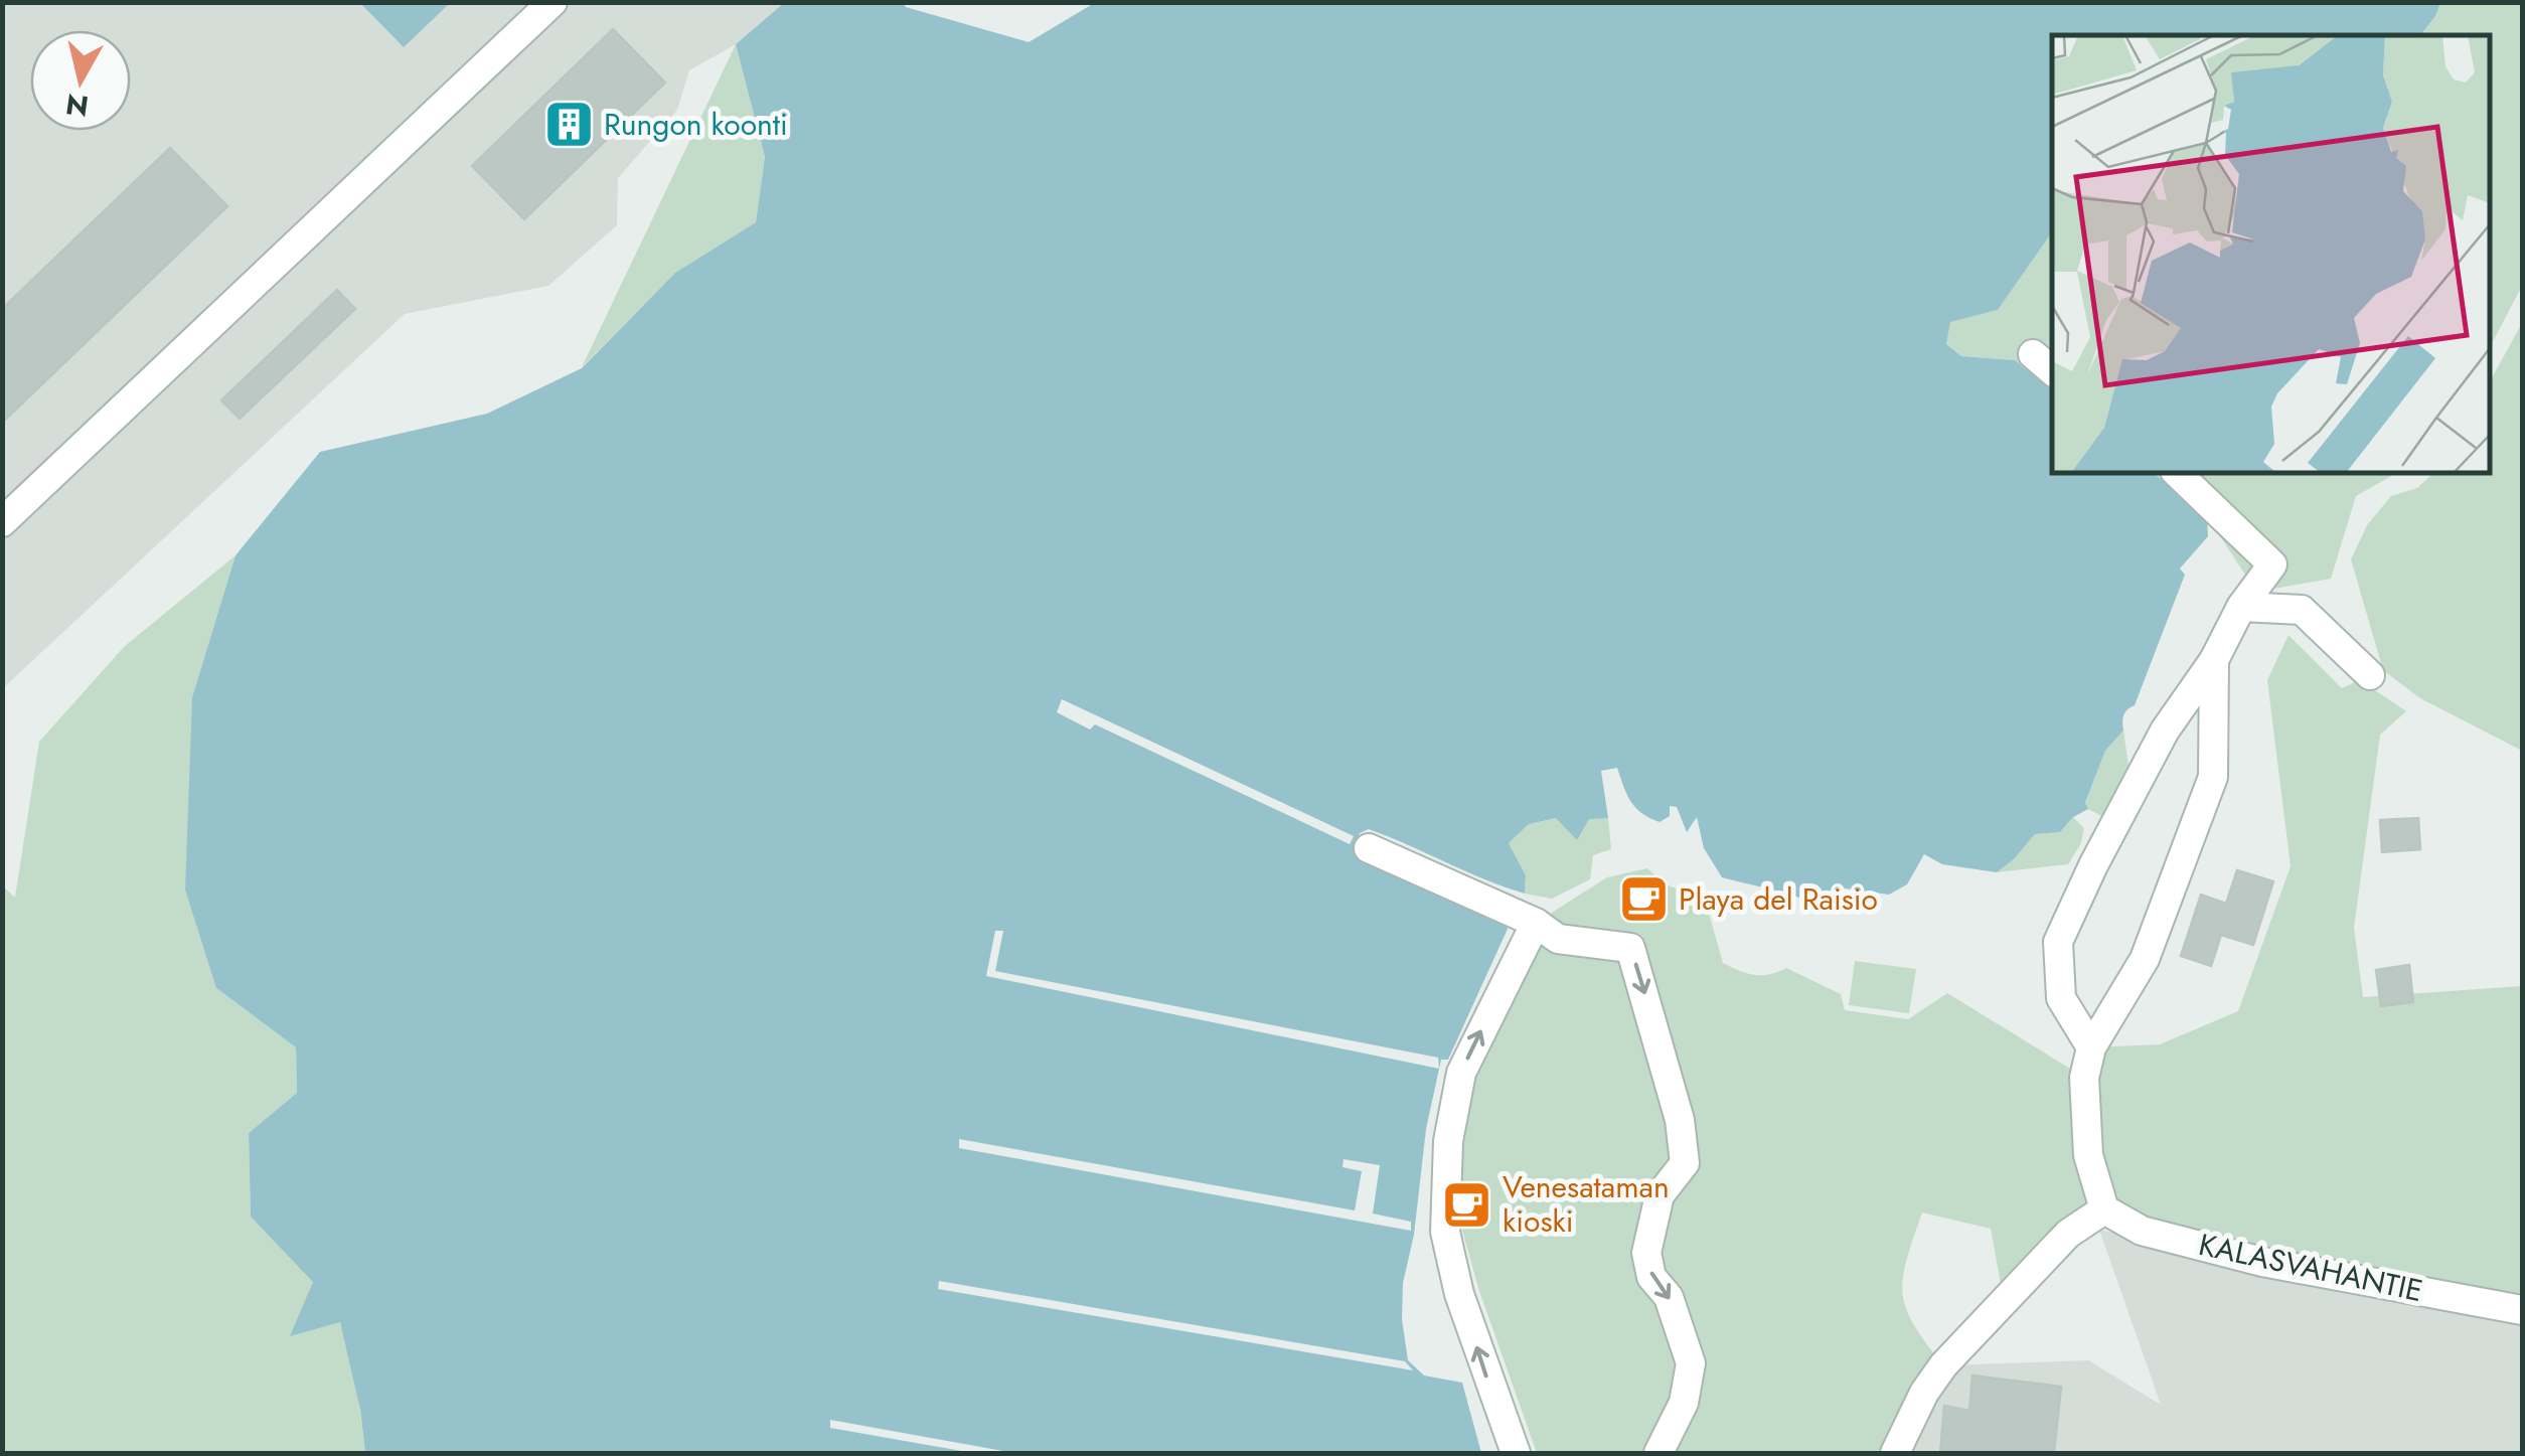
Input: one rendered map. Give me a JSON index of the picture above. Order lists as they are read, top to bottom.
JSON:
{
  "streets": {
    "street": ["KALASVAHANTIE"]
  },
  "places": {
    "building": ["Rungon koonti"],
    "cafe": ["Playa del Raisio", "Venesataman kioski"]
  },
  "north": "bottom"
}
